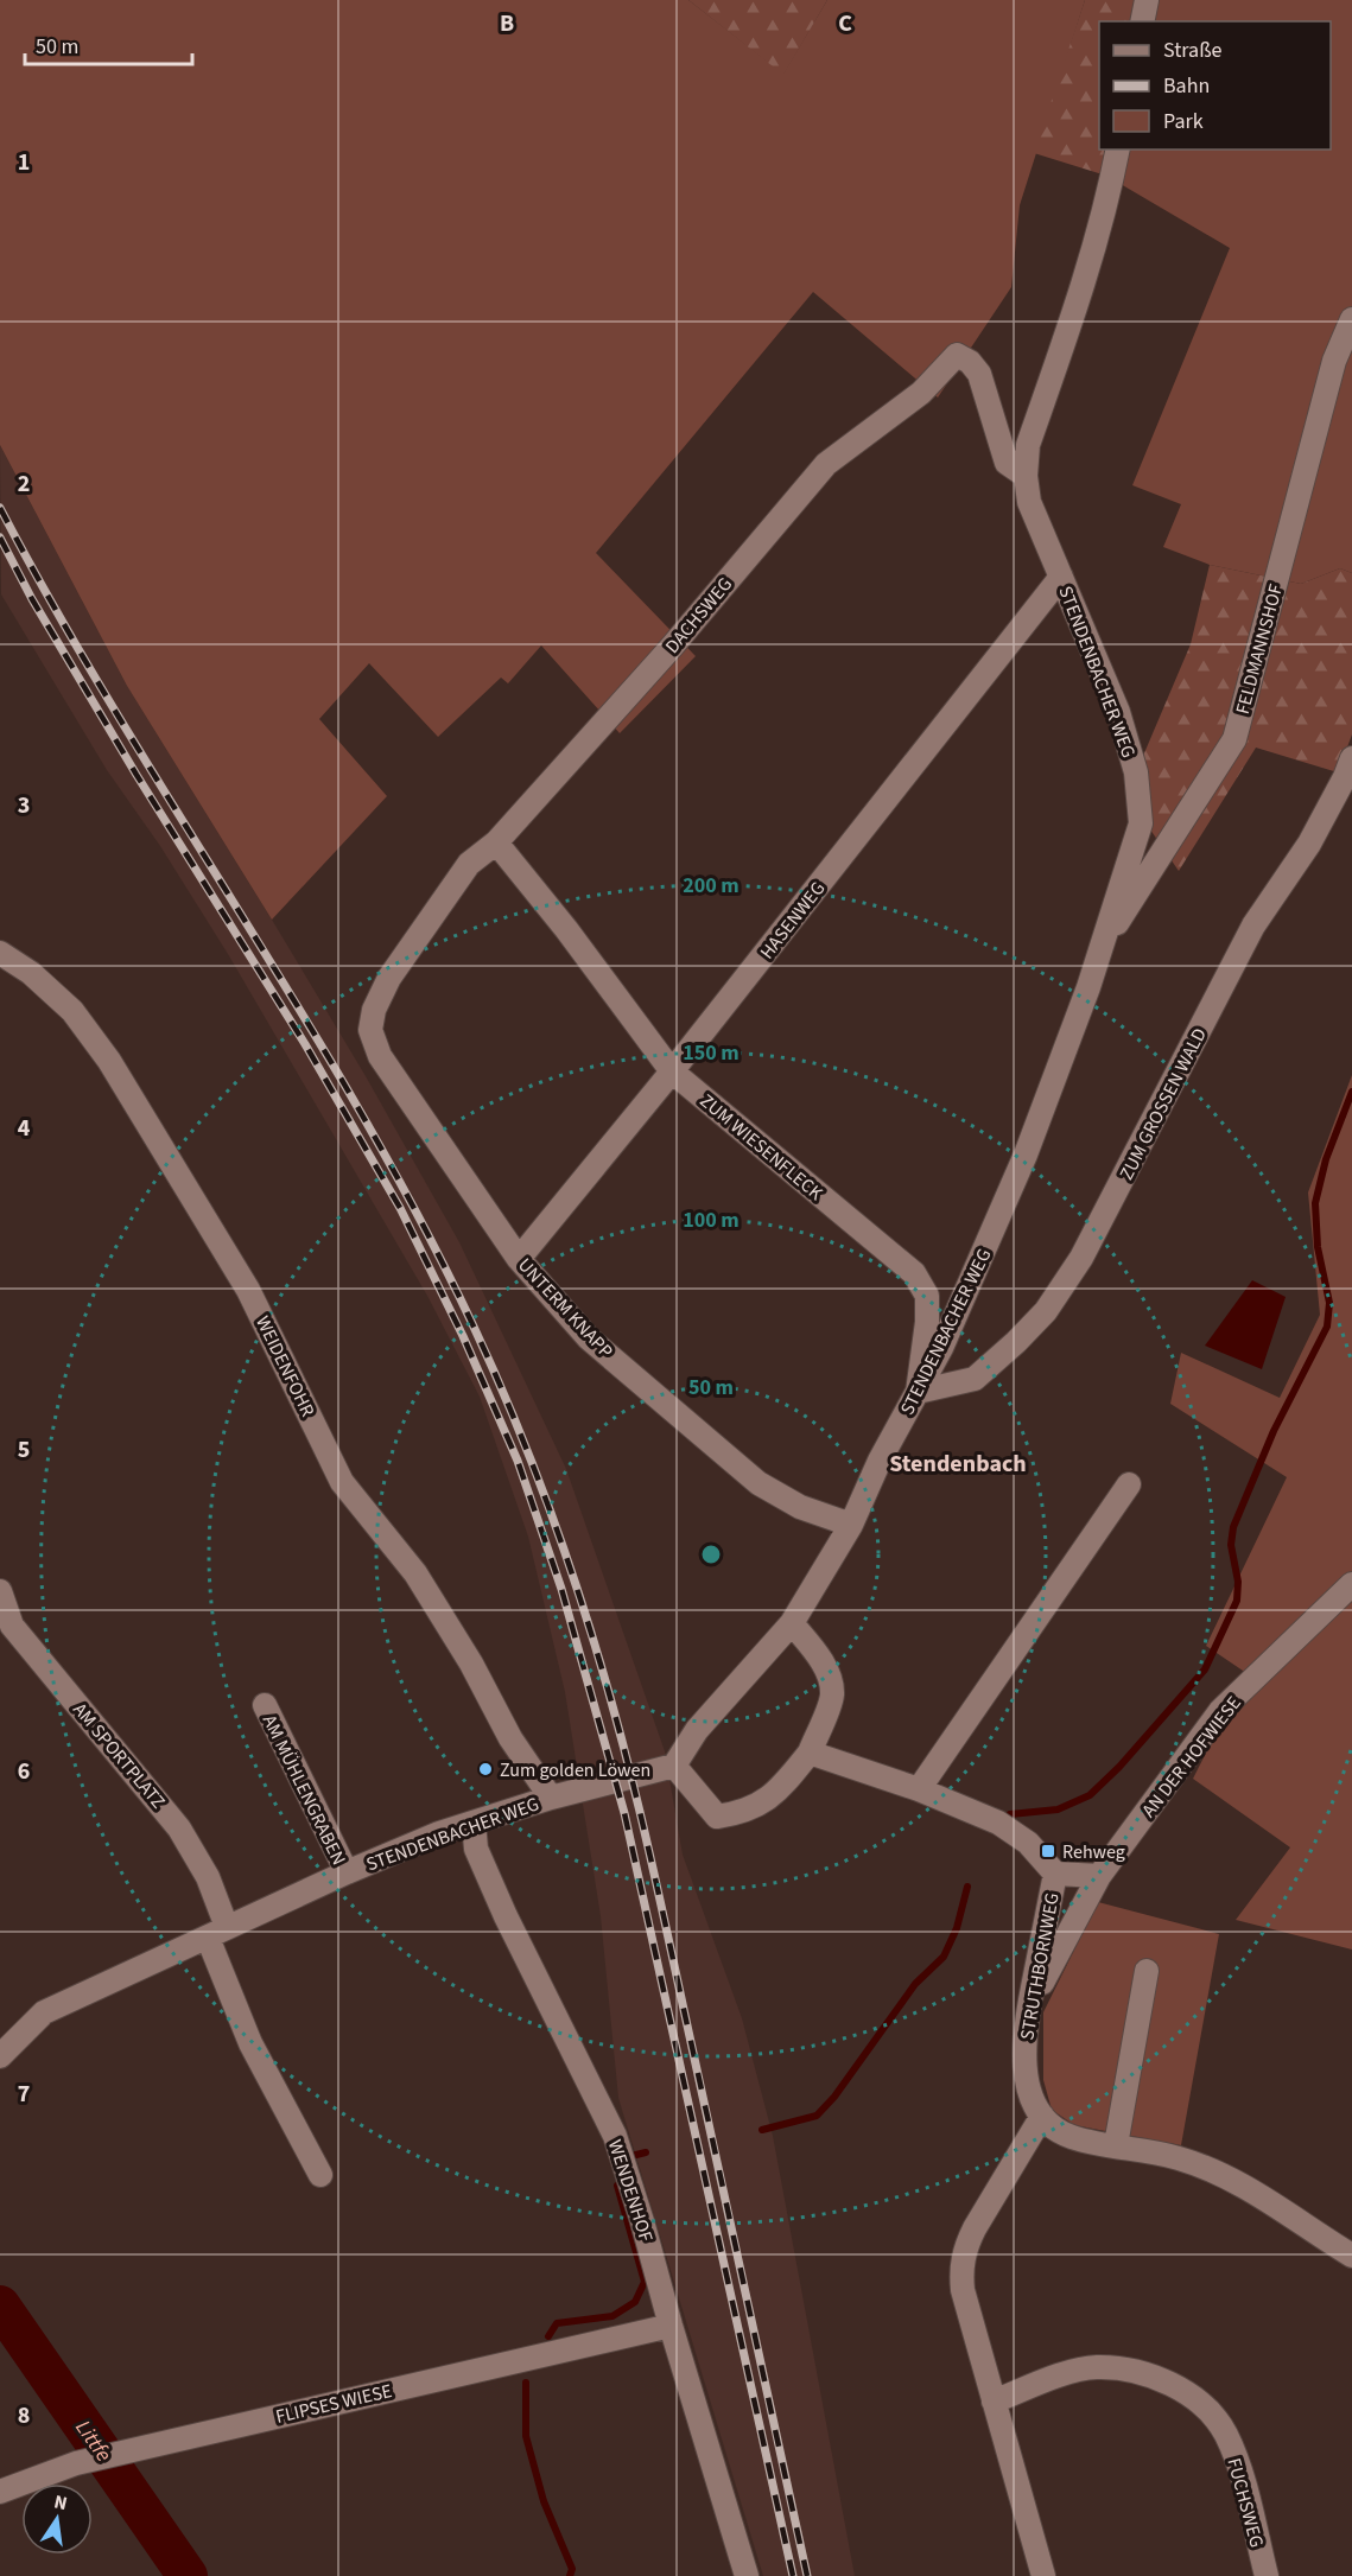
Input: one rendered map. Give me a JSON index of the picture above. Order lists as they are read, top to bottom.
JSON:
{
  "streets": {
    "street": [
      "DACHSWEG",
      "FELDMANNSHOF",
      "STENDENBACHER WEG",
      "HASENWEG",
      "ZUM GROSSEN WALD",
      "ZUM WIESENFLECK",
      "UNTERM KNAPP",
      "WEIDENFOHR",
      "AM SPORTPLATZ",
      "AN DER HOFWIESE",
      "AM MÜHLENGRABEN",
      "STRUTHBORNWEG",
      "WENDENHOF",
      "FLIPSES WIESE",
      "FUCHSWEG"
    ]
  },
  "crossings": [
    ["DACHSWEG", "STENDENBACHER WEG"],
    ["DACHSWEG", "ZUM WIESENFLECK"],
    ["DACHSWEG", "UNTERM KNAPP"],
    ["FELDMANNSHOF", "STENDENBACHER WEG"],
    ["STENDENBACHER WEG", "HASENWEG"],
    ["STENDENBACHER WEG", "ZUM GROSSEN WALD"],
    ["STENDENBACHER WEG", "ZUM WIESENFLECK"],
    ["STENDENBACHER WEG", "UNTERM KNAPP"],
    ["STENDENBACHER WEG", "WEIDENFOHR"],
    ["STENDENBACHER WEG", "AM SPORTPLATZ"],
    ["STENDENBACHER WEG", "AM MÜHLENGRABEN"],
    ["STENDENBACHER WEG", "WENDENHOF"],
    ["HASENWEG", "ZUM WIESENFLECK"],
    ["HASENWEG", "UNTERM KNAPP"],
    ["ZUM GROSSEN WALD", "ZUM WIESENFLECK"],
    ["AN DER HOFWIESE", "STRUTHBORNWEG"],
    ["WENDENHOF", "FLIPSES WIESE"]
  ],
  "districts": ["Stendenbach"],
  "water": ["Littfe"],
  "places": {
    "other": ["Zum golden Löwen"],
    "transit": ["Rehweg"]
  },
  "legend": ["Straße", "Bahn", "Park"],
  "scale_bar": "50 m",
  "north": "top",
  "grid": {
    "columns": ["B", "C"],
    "rows": [
      "1",
      "2",
      "3",
      "4",
      "5",
      "6",
      "7",
      "8"
    ]
  },
  "rings": [
    "200 m",
    "150 m",
    "100 m",
    "50 m"
  ]
}
